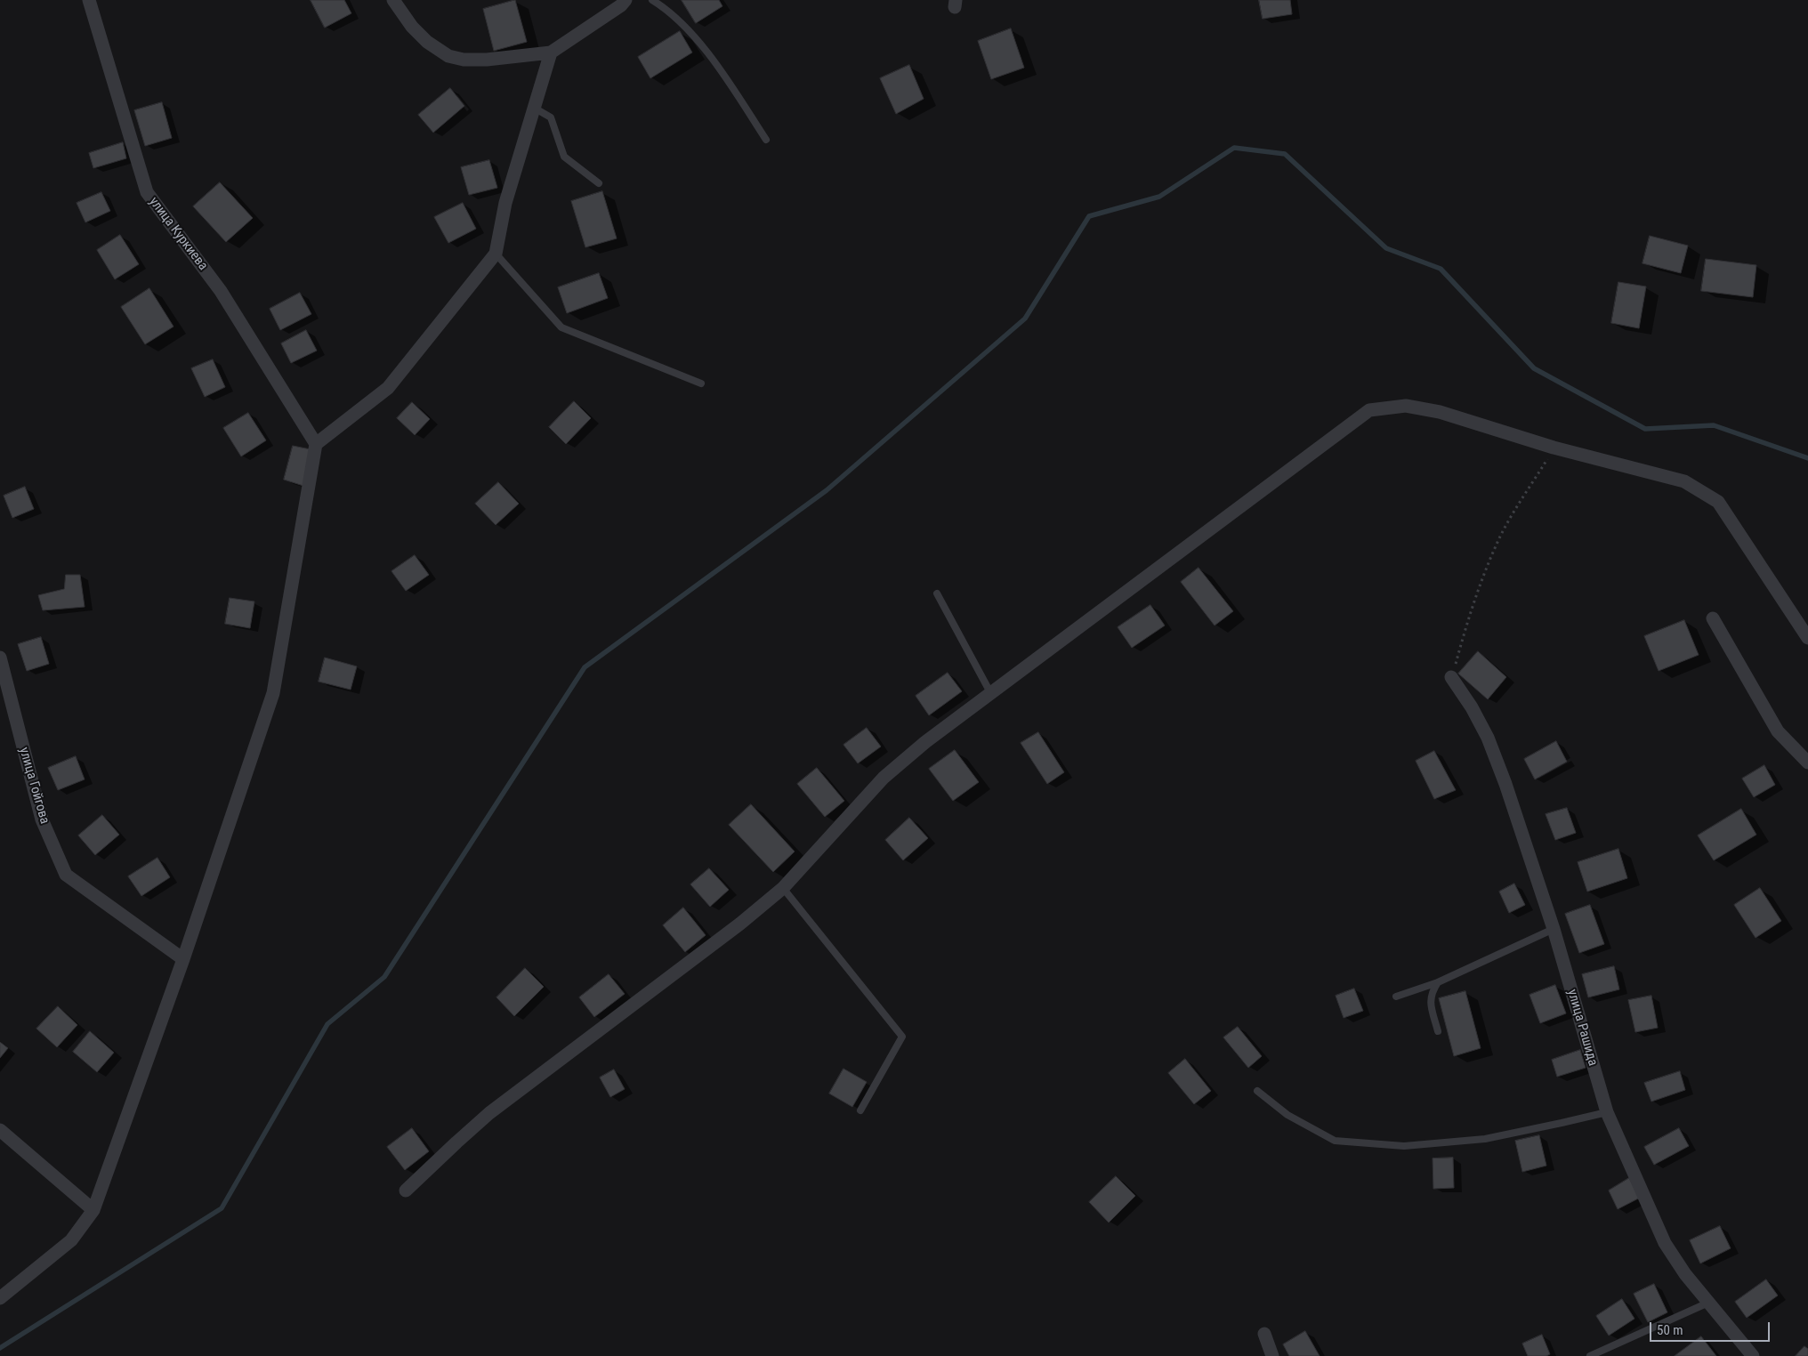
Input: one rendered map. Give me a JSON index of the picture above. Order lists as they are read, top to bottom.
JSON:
{
  "streets": {
    "street": ["улица Куркиева", "улица Гойгова", "улица Рашида"]
  },
  "scale_bar": "50 m"
}
